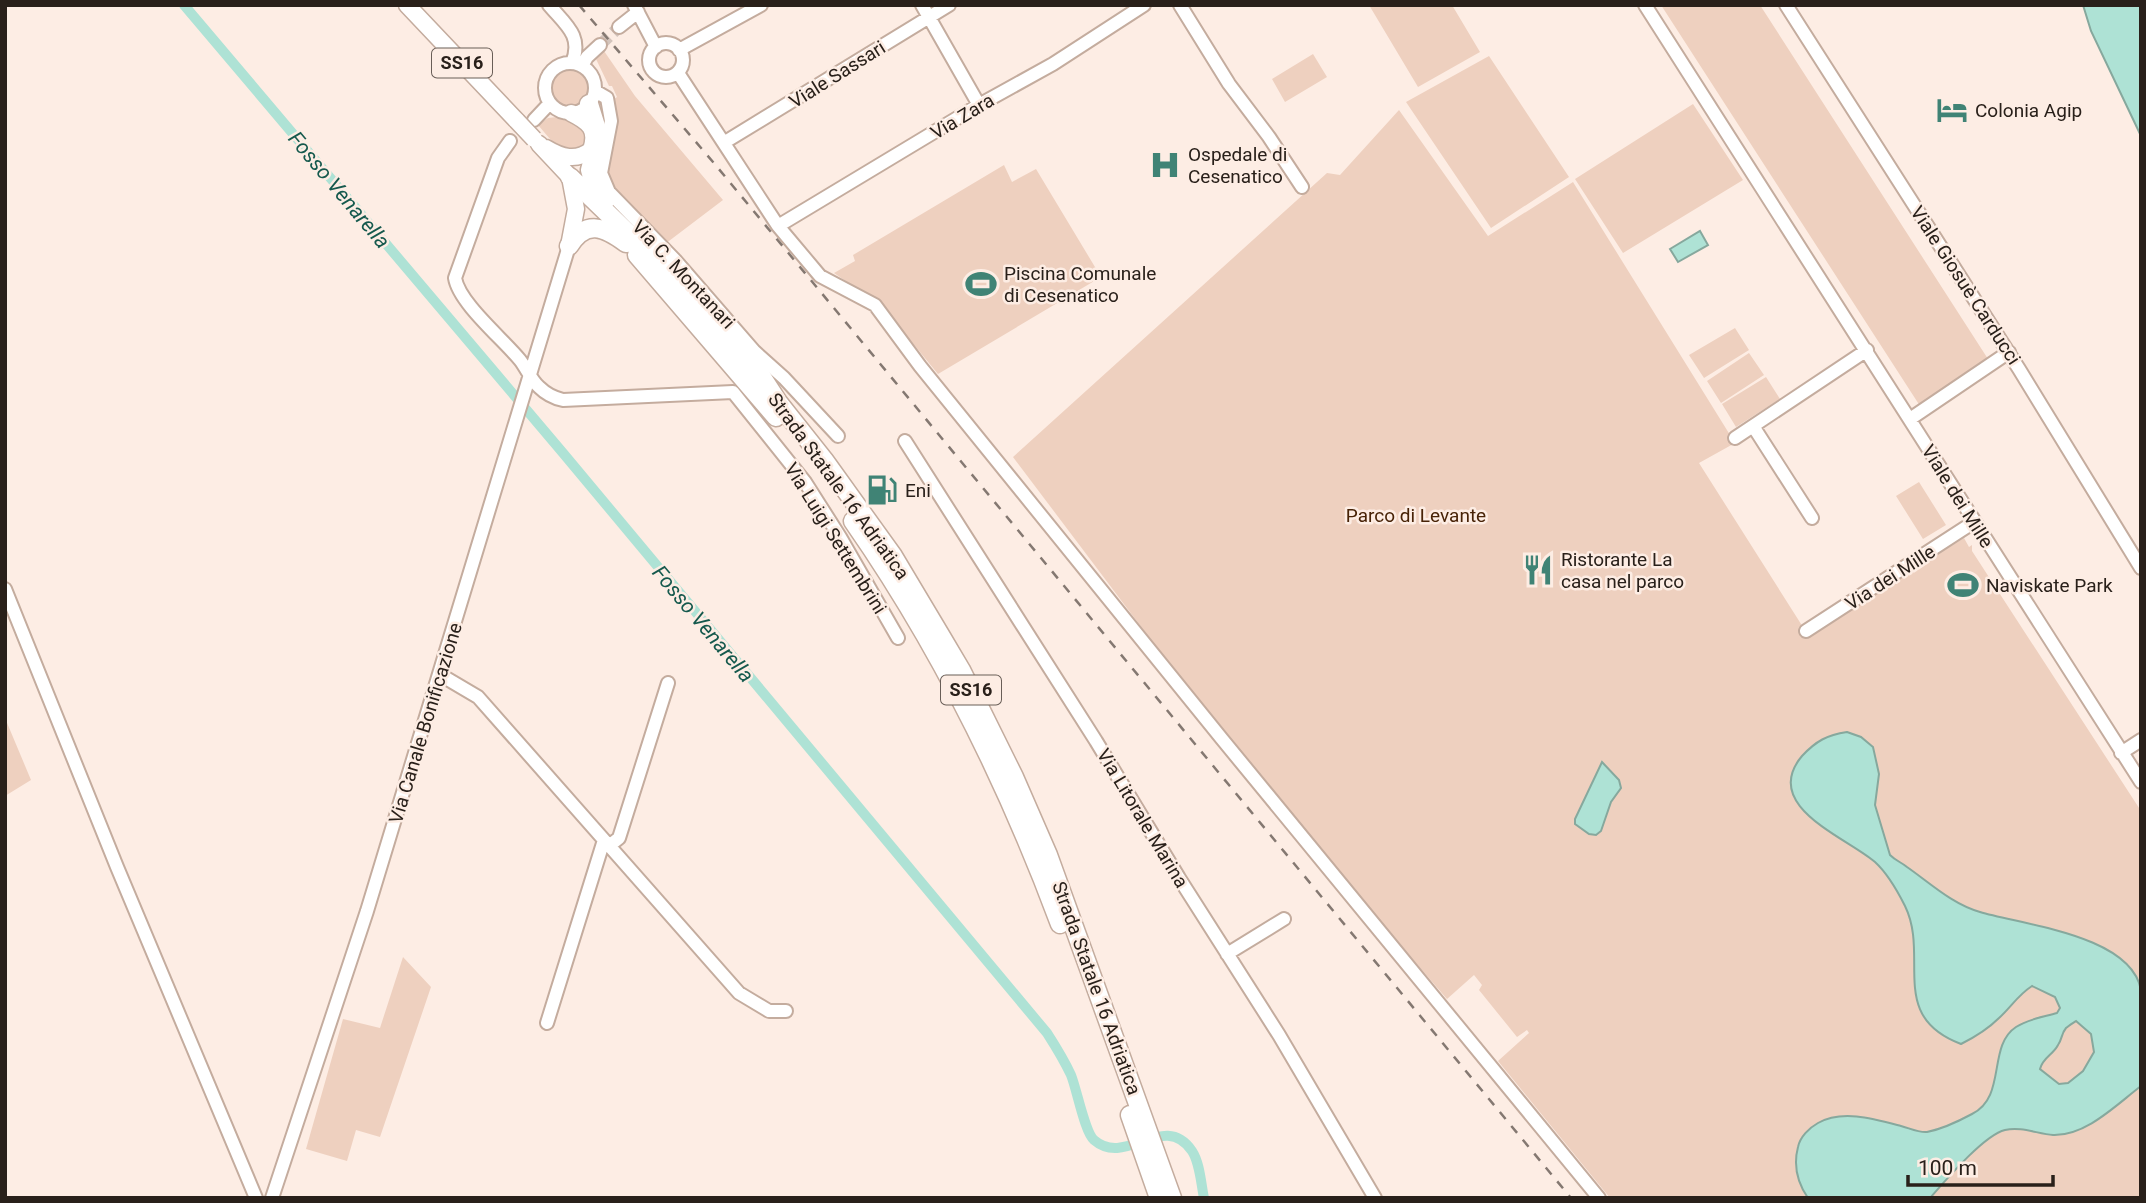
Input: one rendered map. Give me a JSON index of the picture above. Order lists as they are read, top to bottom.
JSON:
{
  "streets": {
    "highway": ["SS16", "Strada Statale 16 Adriatica"],
    "street": [
      "Viale Sassari",
      "Via Zara",
      "Via C. Montanari",
      "Viale Giosuè Carducci",
      "Viale dei Mille",
      "Via Luigi Settembrini",
      "Via dei Mille",
      "Via Canale Bonificazione",
      "Via Litorale Marina"
    ]
  },
  "crossings": [
    ["Viale dei Mille", "Via dei Mille"],
    ["Via Luigi Settembrini", "Via Canale Bonificazione"]
  ],
  "water": ["Fosso Venarella"],
  "parks": ["Parco di Levante"],
  "places": {
    "hotel": ["Colonia Agip"],
    "hospital": ["Ospedale di Cesenatico"],
    "sports": ["Piscina Comunale di Cesenatico", "Naviskate Park"],
    "fuel station": ["Eni"],
    "restaurant": ["Ristorante La casa nel parco"]
  },
  "scale_bar": "100 m"
}
